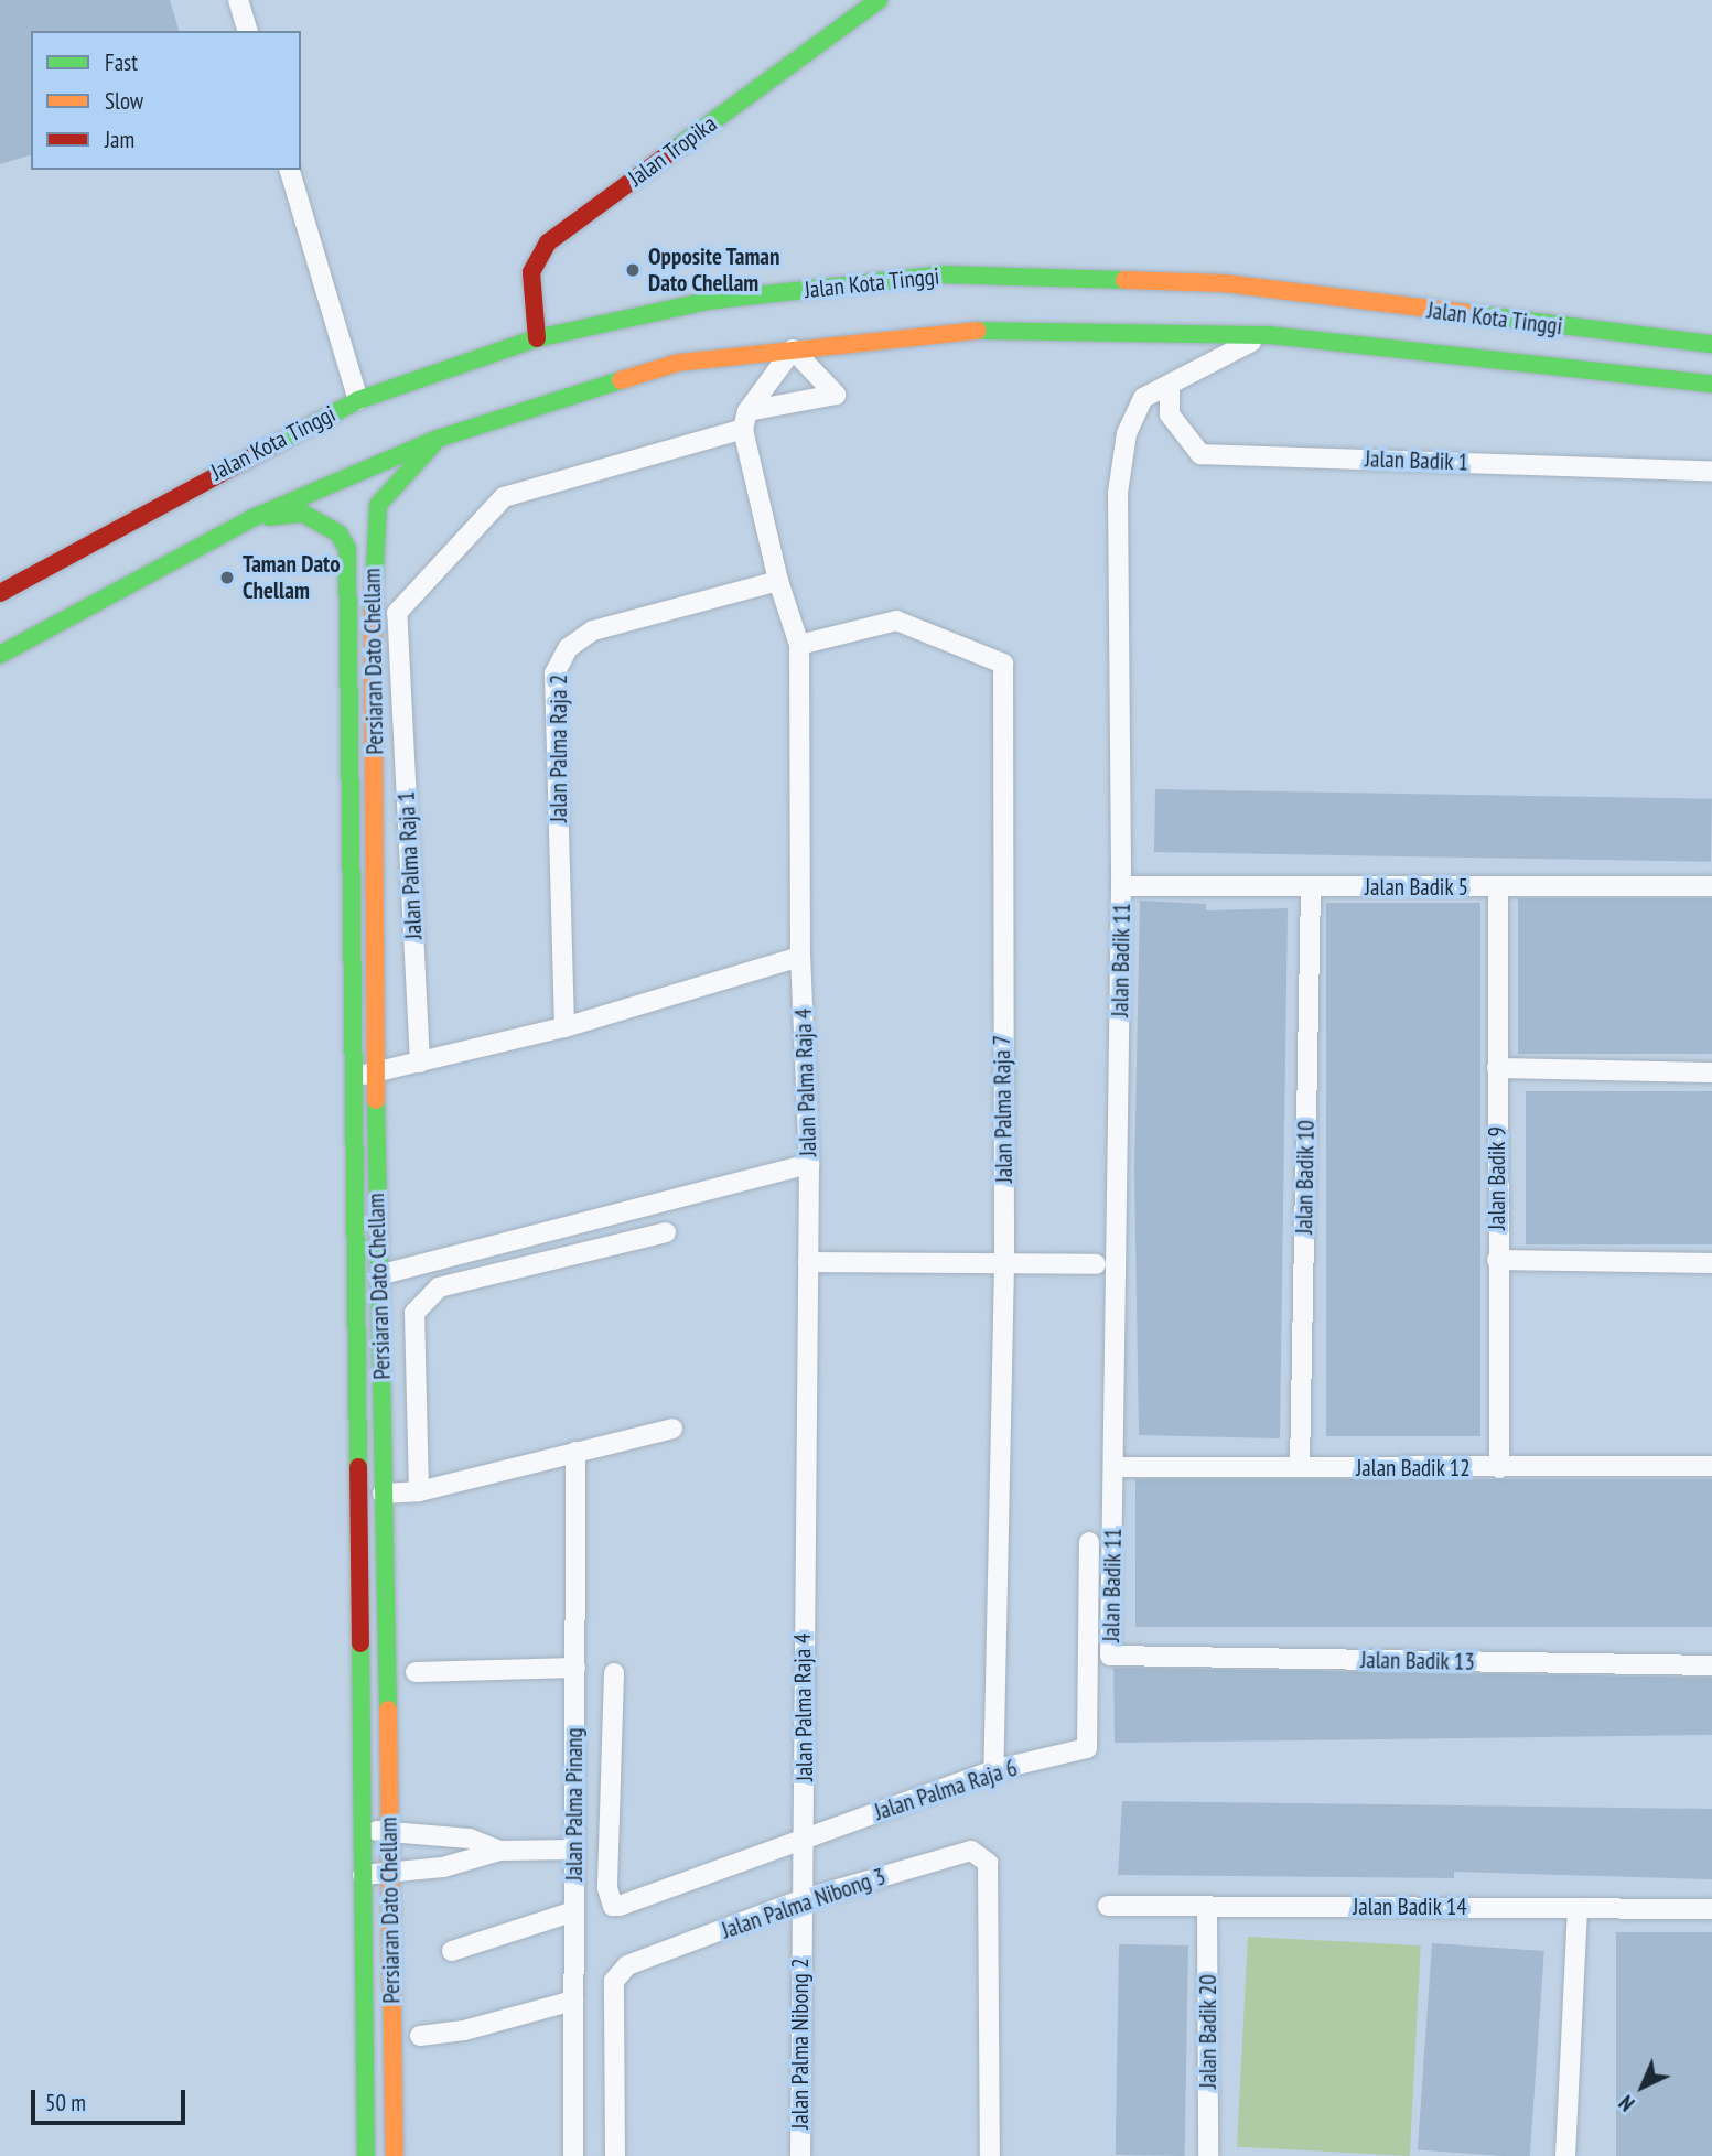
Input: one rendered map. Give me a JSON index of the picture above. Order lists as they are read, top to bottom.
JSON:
{
  "streets": {
    "main road": ["Jalan Tropika", "Jalan Kota Tinggi", "Persiaran Dato Chellam"],
    "street": [
      "Jalan Badik 1",
      "Jalan Palma Raja 2",
      "Jalan Palma Raja 1",
      "Jalan Badik 5",
      "Jalan Badik 11",
      "Jalan Palma Raja 4",
      "Jalan Palma Raja 7",
      "Jalan Badik 10",
      "Jalan Badik 9",
      "Jalan Badik 12",
      "Jalan Badik 13",
      "Jalan Palma Raja 6",
      "Jalan Palma Pinang",
      "Jalan Palma Nibong 3",
      "Jalan Badik 14",
      "Jalan Badik 20",
      "Jalan Palma Nibong 2"
    ]
  },
  "crossings": [
    ["Jalan Tropika", "Jalan Kota Tinggi"],
    ["Jalan Kota Tinggi", "Persiaran Dato Chellam"],
    ["Jalan Kota Tinggi", "Jalan Palma Raja 1"],
    ["Jalan Kota Tinggi", "Jalan Badik 11"],
    ["Jalan Badik 1", "Jalan Badik 11"],
    ["Jalan Palma Raja 2", "Jalan Palma Raja 4"],
    ["Jalan Palma Raja 1", "Jalan Palma Raja 4"],
    ["Jalan Badik 5", "Jalan Badik 11"],
    ["Jalan Badik 5", "Jalan Badik 10"],
    ["Jalan Badik 5", "Jalan Badik 9"],
    ["Jalan Badik 11", "Jalan Badik 12"],
    ["Jalan Badik 11", "Jalan Badik 13"],
    ["Jalan Palma Raja 4", "Jalan Palma Raja 7"],
    ["Jalan Palma Raja 4", "Jalan Palma Raja 6"],
    ["Jalan Palma Raja 4", "Jalan Palma Nibong 2"],
    ["Jalan Palma Raja 7", "Jalan Palma Raja 6"],
    ["Jalan Badik 10", "Jalan Badik 12"],
    ["Jalan Badik 9", "Jalan Badik 12"],
    ["Jalan Palma Raja 6", "Jalan Palma Nibong 2"],
    ["Jalan Palma Nibong 3", "Jalan Palma Nibong 2"],
    ["Jalan Badik 14", "Jalan Badik 20"]
  ],
  "places": ["Opposite Taman Dato Chellam", "Taman Dato Chellam"],
  "legend": ["Fast", "Slow", "Jam"],
  "scale_bar": "50 m",
  "north": "bottom left"
}
